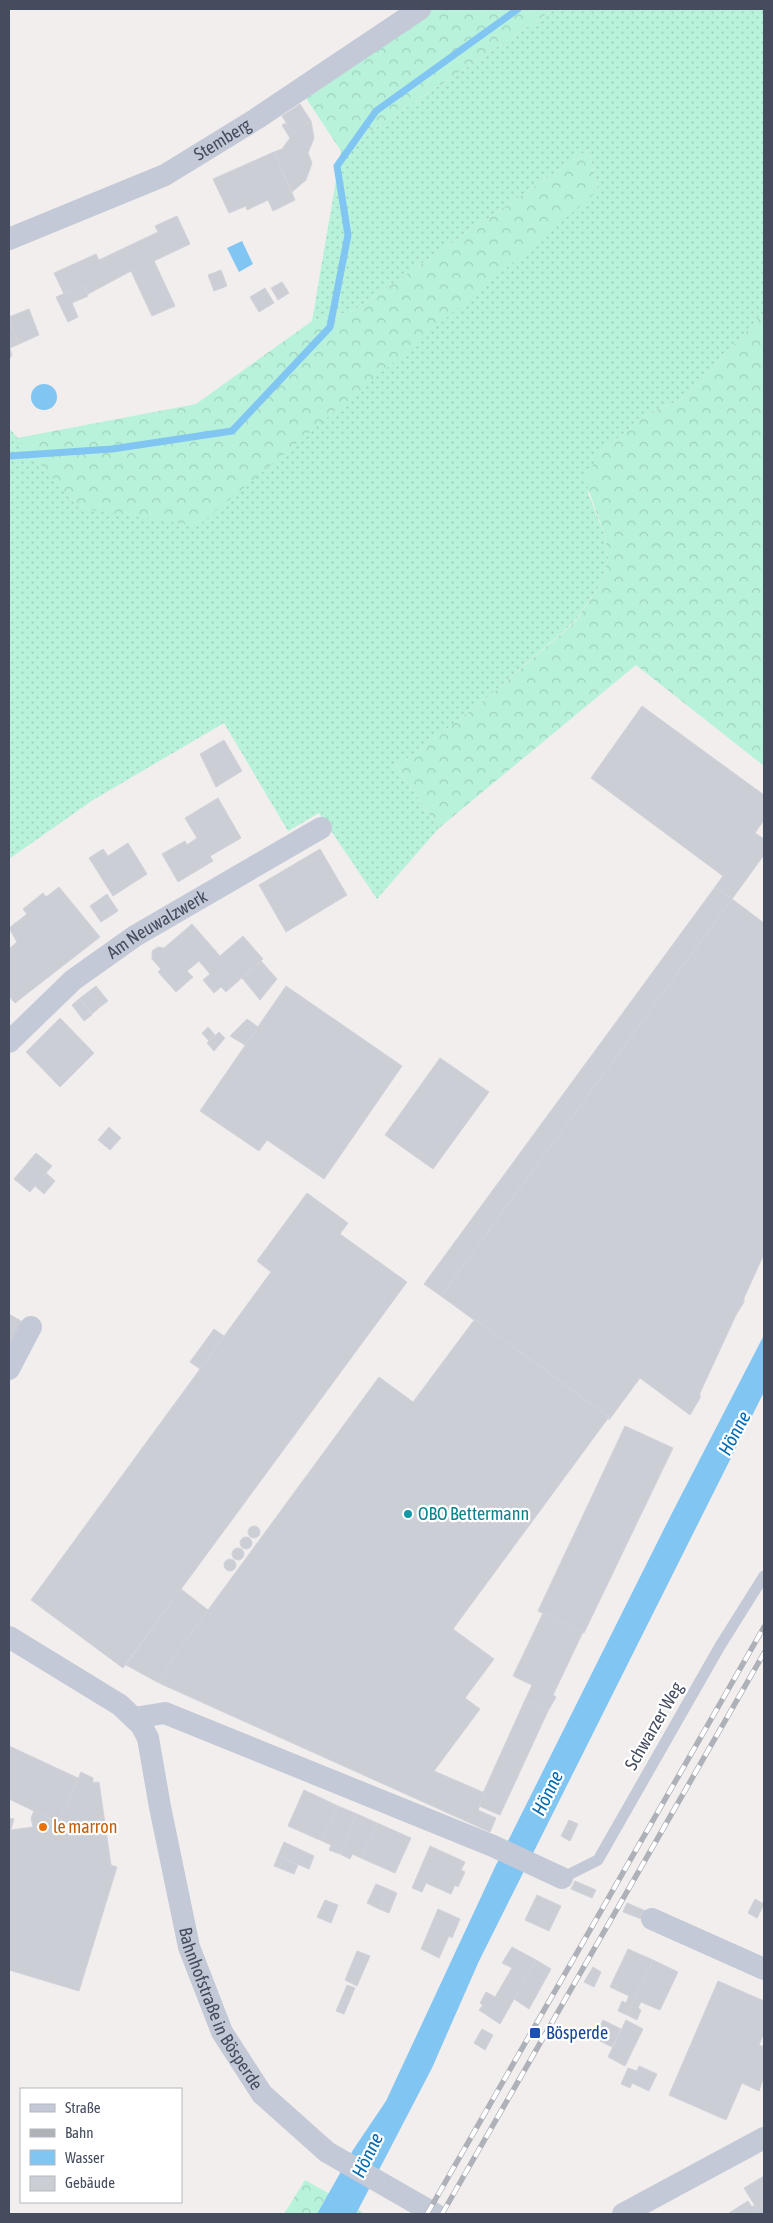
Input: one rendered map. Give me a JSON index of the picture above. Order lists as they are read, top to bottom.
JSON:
{
  "streets": {
    "street": ["Stemberg", "Am Neuwalzwerk", "Bahnhofstraße in Bösperde"],
    "lane": ["Schwarzer Weg"]
  },
  "water": ["Hönne"],
  "places": {
    "other": ["OBO Bettermann", "le marron"],
    "transit": ["Bösperde"]
  },
  "legend": [
    "Straße",
    "Bahn",
    "Wasser",
    "Gebäude"
  ]
}
